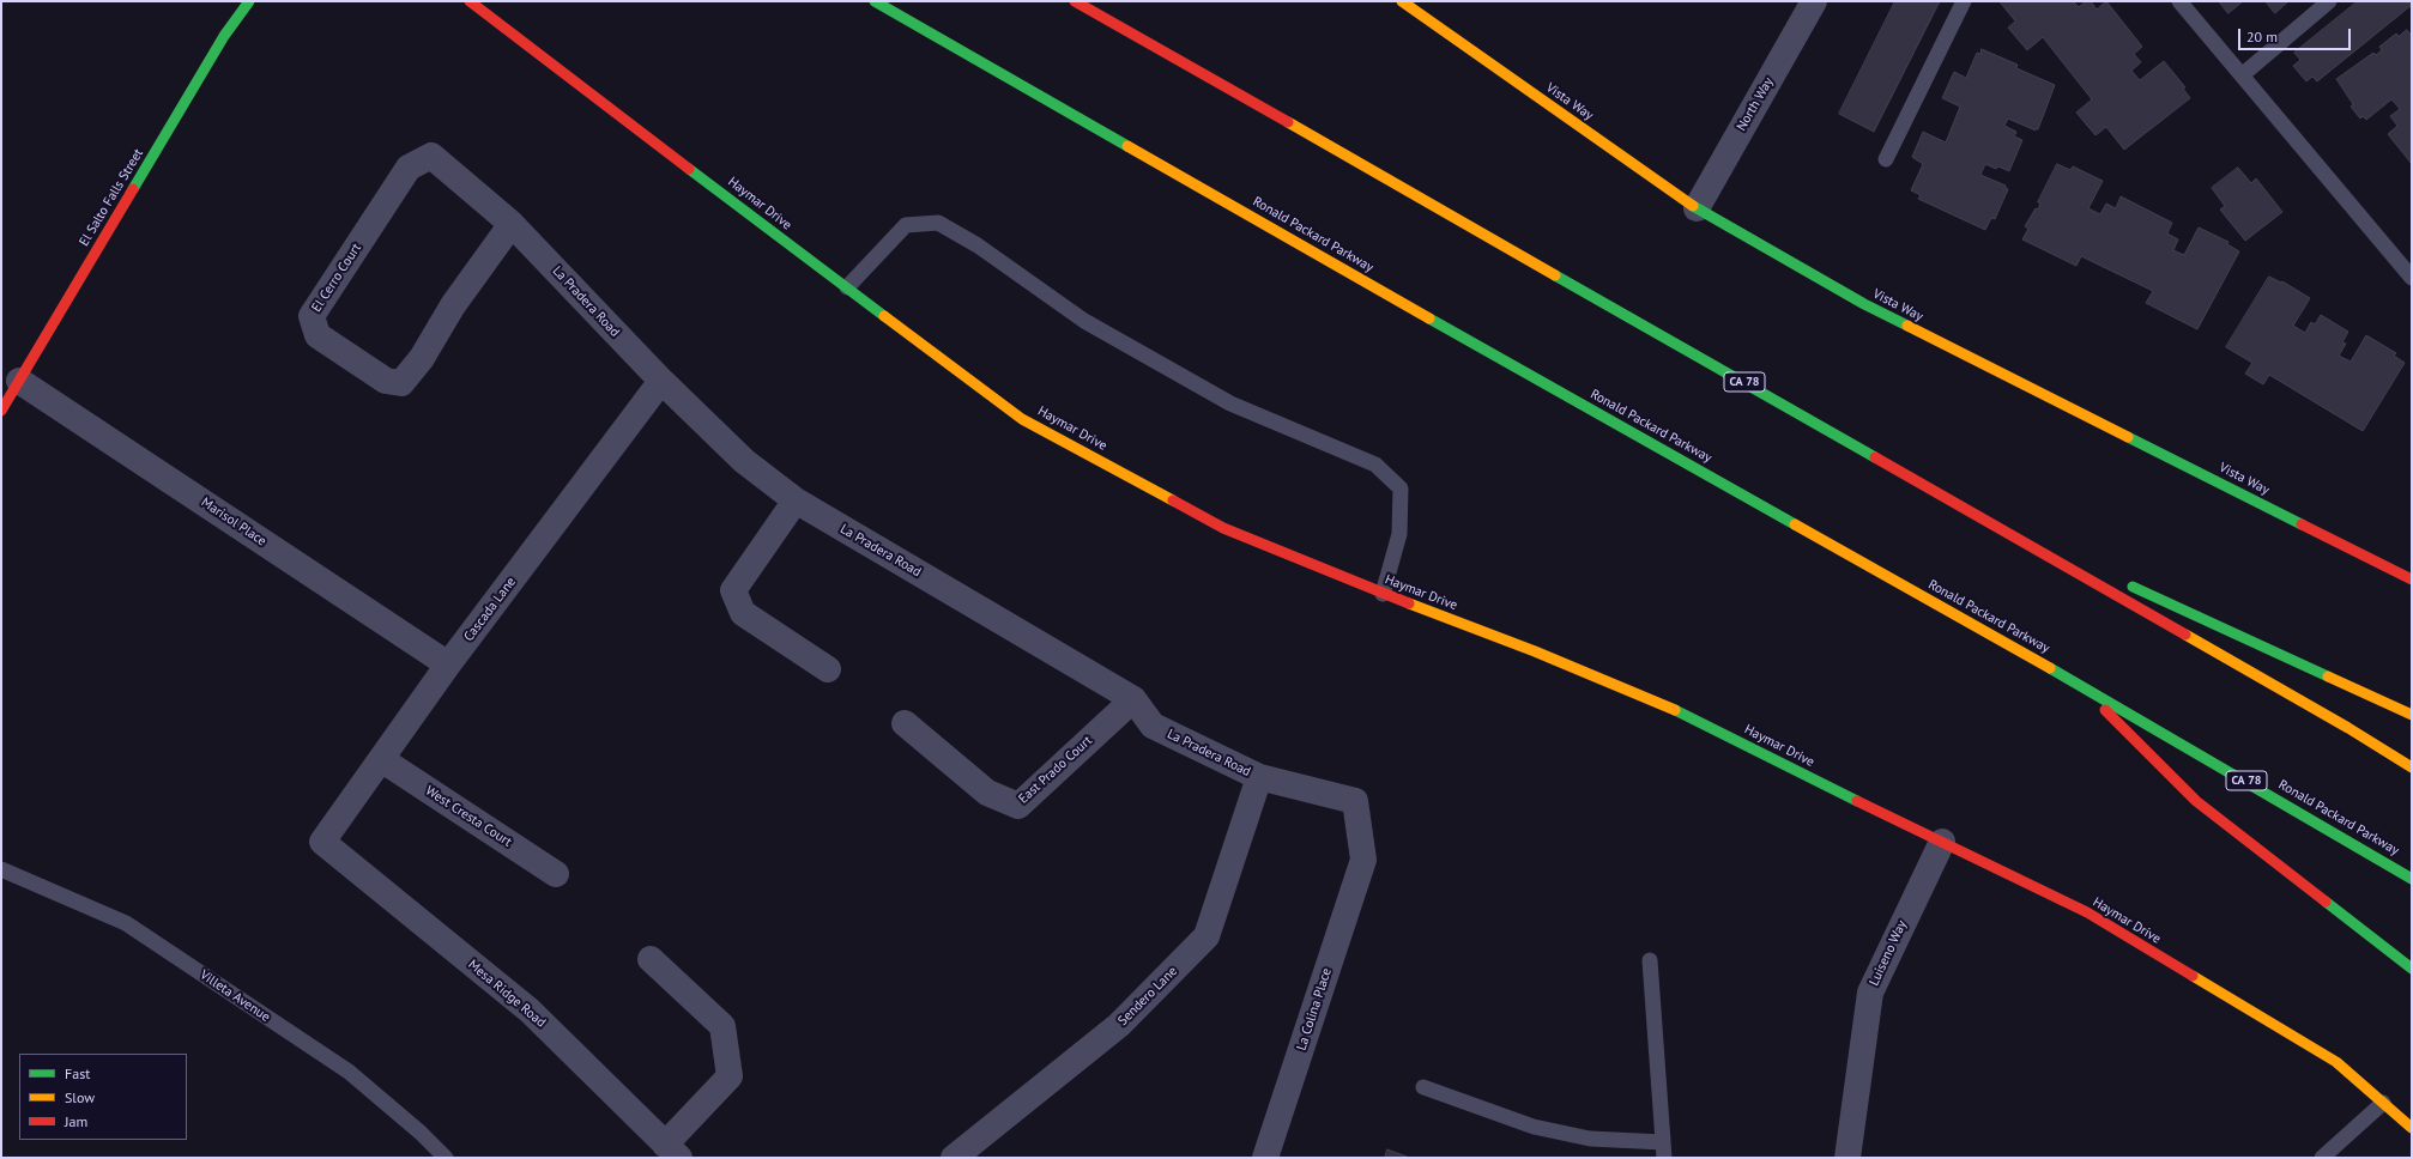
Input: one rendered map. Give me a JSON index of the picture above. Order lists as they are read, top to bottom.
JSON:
{
  "streets": {
    "main road": [
      "Vista Way",
      "El Salto Falls Street",
      "Haymar Drive",
      "Ronald Packard Parkway",
      "CA 78"
    ],
    "street": [
      "North Way",
      "El Cerro Court",
      "La Pradera Road",
      "Marisol Place",
      "Cascada Lane",
      "East Prado Court",
      "West Cresta Court",
      "Luiseno Way",
      "Mesa Ridge Road",
      "Sendero Lane",
      "La Colina Place"
    ],
    "lane": ["Villeta Avenue"]
  },
  "crossings": [
    ["Vista Way", "North Way"],
    ["El Salto Falls Street", "Marisol Place"],
    ["Haymar Drive", "Luiseno Way"],
    ["El Cerro Court", "La Pradera Road"],
    ["La Pradera Road", "Cascada Lane"],
    ["La Pradera Road", "East Prado Court"],
    ["La Pradera Road", "Sendero Lane"],
    ["La Pradera Road", "La Colina Place"],
    ["Marisol Place", "Cascada Lane"],
    ["Cascada Lane", "West Cresta Court"],
    ["Cascada Lane", "Mesa Ridge Road"]
  ],
  "legend": ["Fast", "Slow", "Jam"],
  "scale_bar": "20 m"
}
